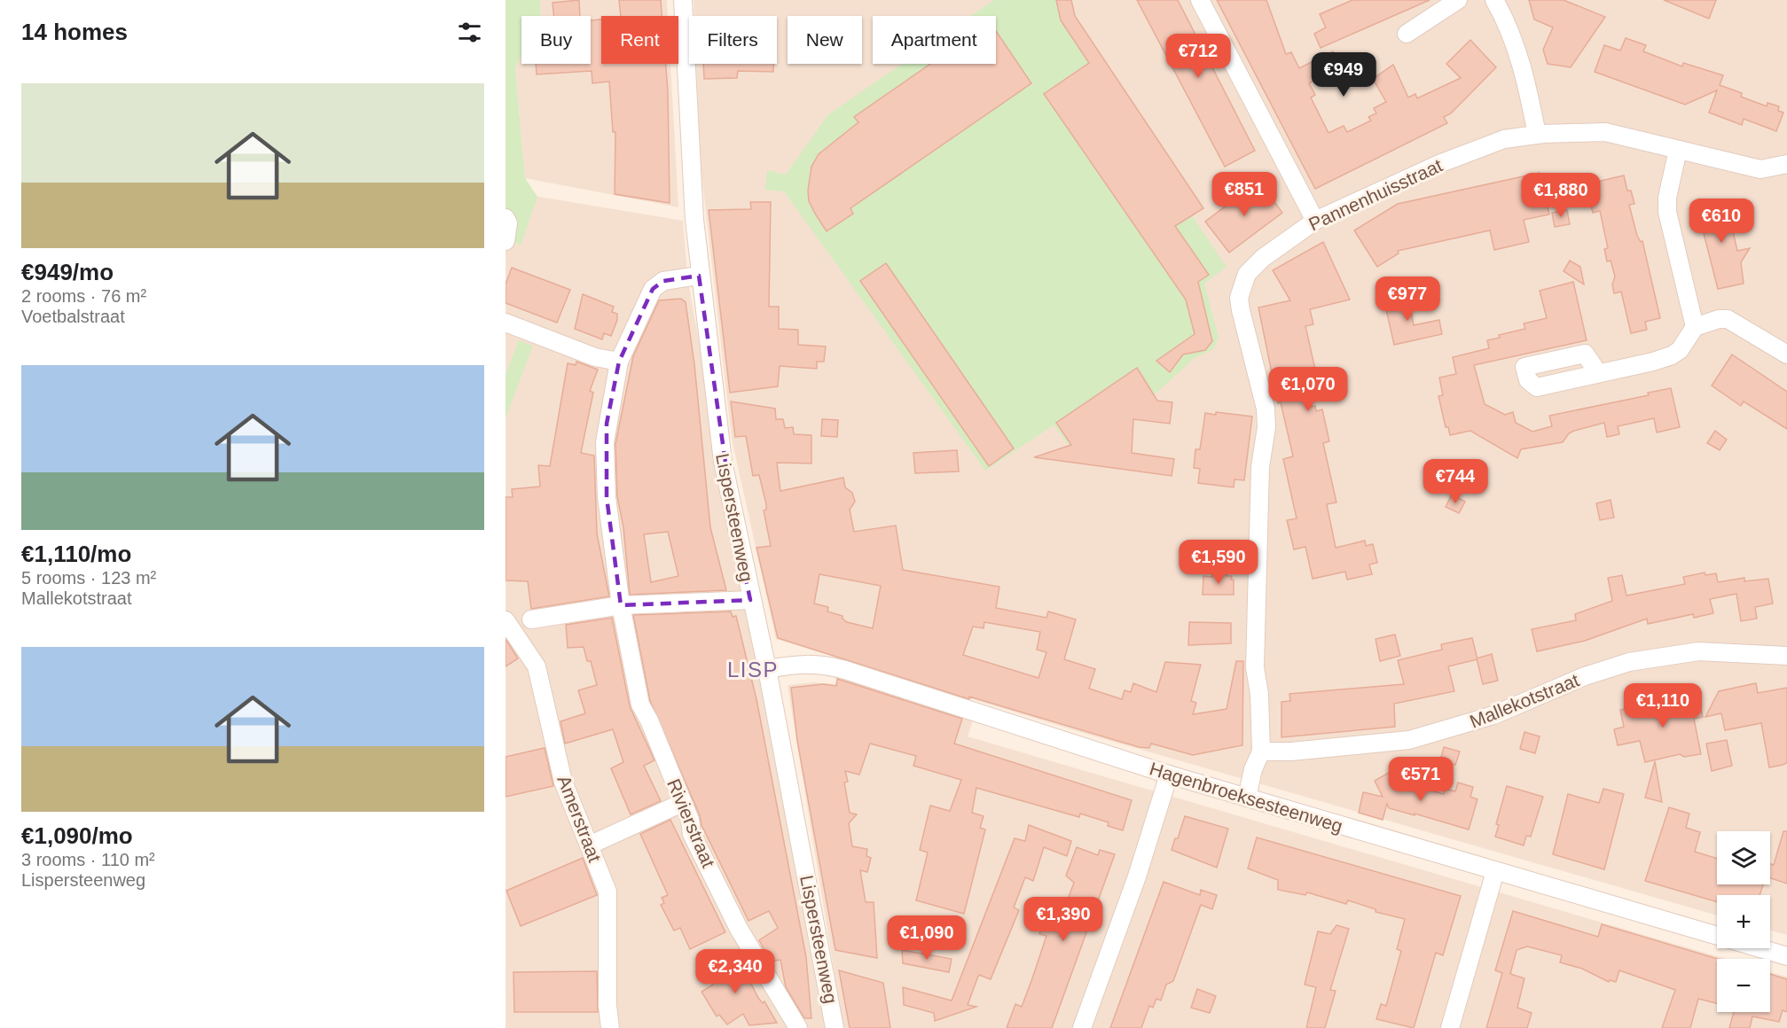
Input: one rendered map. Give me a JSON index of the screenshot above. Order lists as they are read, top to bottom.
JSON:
{
  "streets": {
    "street": [
      "Pannenhuisstraat",
      "Lispersteenweg",
      "Mallekotstraat",
      "Hagenbroeksesteenweg",
      "Amerstraat",
      "Rivierstraat"
    ]
  },
  "crossings": [
    ["Pannenhuisstraat", "Mallekotstraat"],
    ["Pannenhuisstraat", "Hagenbroeksesteenweg"],
    ["Lispersteenweg", "Hagenbroeksesteenweg"],
    ["Lispersteenweg", "Rivierstraat"]
  ],
  "districts": ["LISP"],
  "page": {
    "heading": "14 homes",
    "chip": [
      "Buy",
      "Rent",
      "Filters",
      "New",
      "Apartment"
    ],
    "price": [
      "€712",
      "€949",
      "€851",
      "€1,880",
      "€610",
      "€977",
      "€1,070",
      "€744",
      "€1,590",
      "€1,110",
      "€571",
      "€1,390",
      "€1,090",
      "€2,340"
    ],
    "list": [
      {
        "name": "€949/mo",
        "note": "2 rooms · 76 m² · Voetbalstraat"
      },
      {
        "name": "€1,110/mo",
        "note": "5 rooms · 123 m² · Mallekotstraat"
      },
      {
        "name": "€1,090/mo",
        "note": "3 rooms · 110 m² · Lispersteenweg"
      }
    ],
    "map_buttons": ["+", "−"]
  }
}
